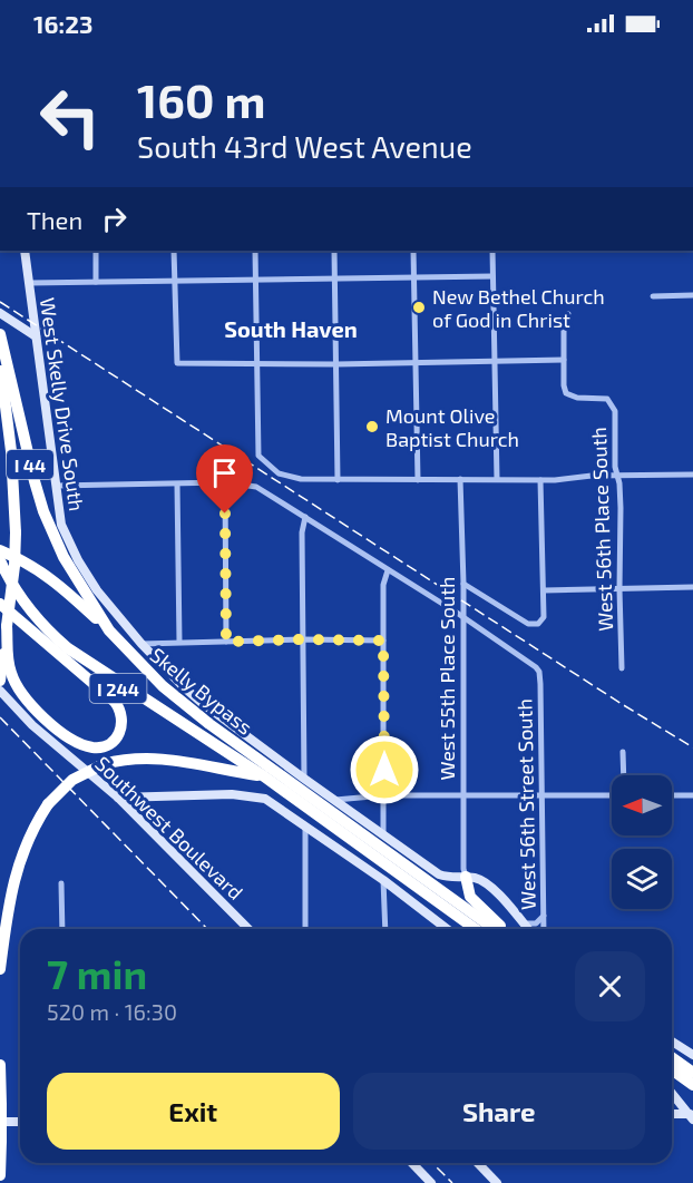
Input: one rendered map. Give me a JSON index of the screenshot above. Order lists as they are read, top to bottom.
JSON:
{
  "streets": {
    "highway": ["I 44", "I 244", "Skelly Bypass"],
    "street": [
      "West Skelly Drive South",
      "West 56th Place South",
      "West 55th Place South",
      "West 56th Street South",
      "Southwest Boulevard"
    ]
  },
  "crossings": [
    ["West Skelly Drive South", "West 55th Place South"],
    ["West 55th Place South", "West 56th Street South"],
    ["I 244", "Skelly Bypass"]
  ],
  "districts": ["South Haven"],
  "places": ["New Bethel Church of God in Christ", "Mount Olive Baptist Church"],
  "north": "left",
  "page": {
    "status": "16:23",
    "turn": ["160 m", "South 43rd West Avenue"],
    "then": "Then",
    "heading": ["7 min", "520 m · 16:30"],
    "buttons": ["Exit", "Share"]
  }
}
